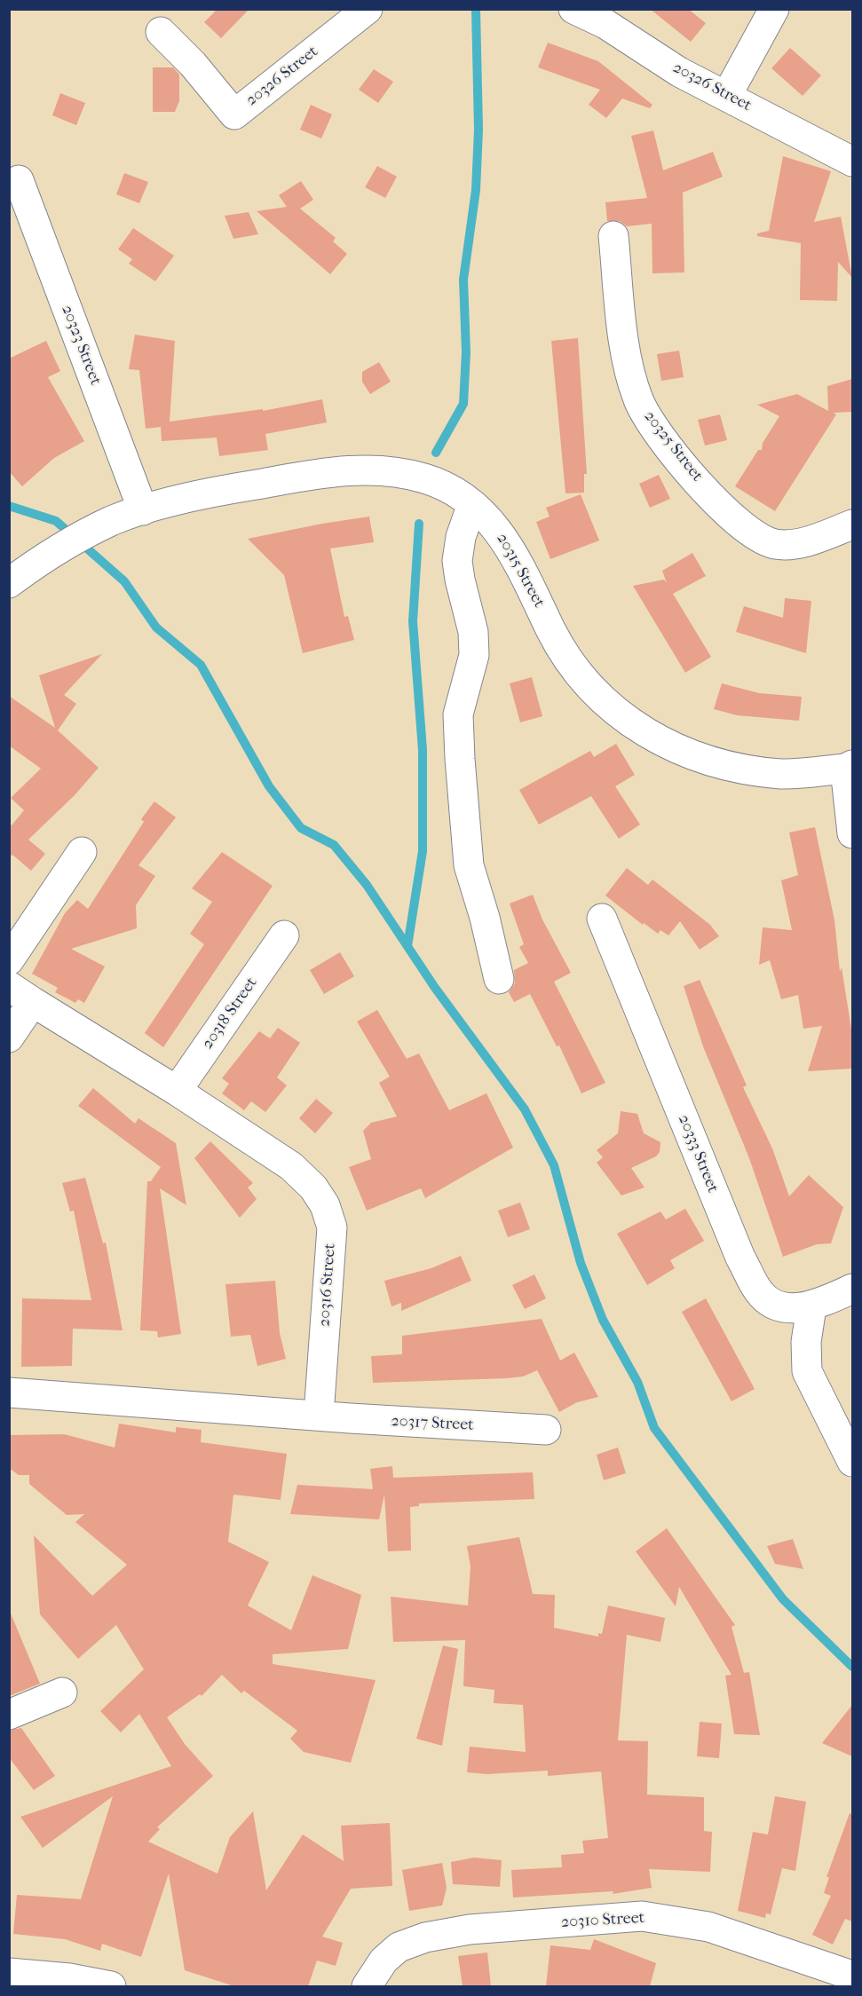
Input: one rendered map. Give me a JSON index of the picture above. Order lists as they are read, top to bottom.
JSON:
{
  "streets": {
    "street": [
      "20326 Street",
      "20323 Street",
      "20325 Street",
      "20315 Street",
      "20318 Street",
      "20333 Street",
      "20316 Street",
      "20317 Street",
      "20310 Street"
    ]
  },
  "crossings": [
    ["20323 Street", "20315 Street"],
    ["20318 Street", "20316 Street"],
    ["20316 Street", "20317 Street"]
  ]
}
